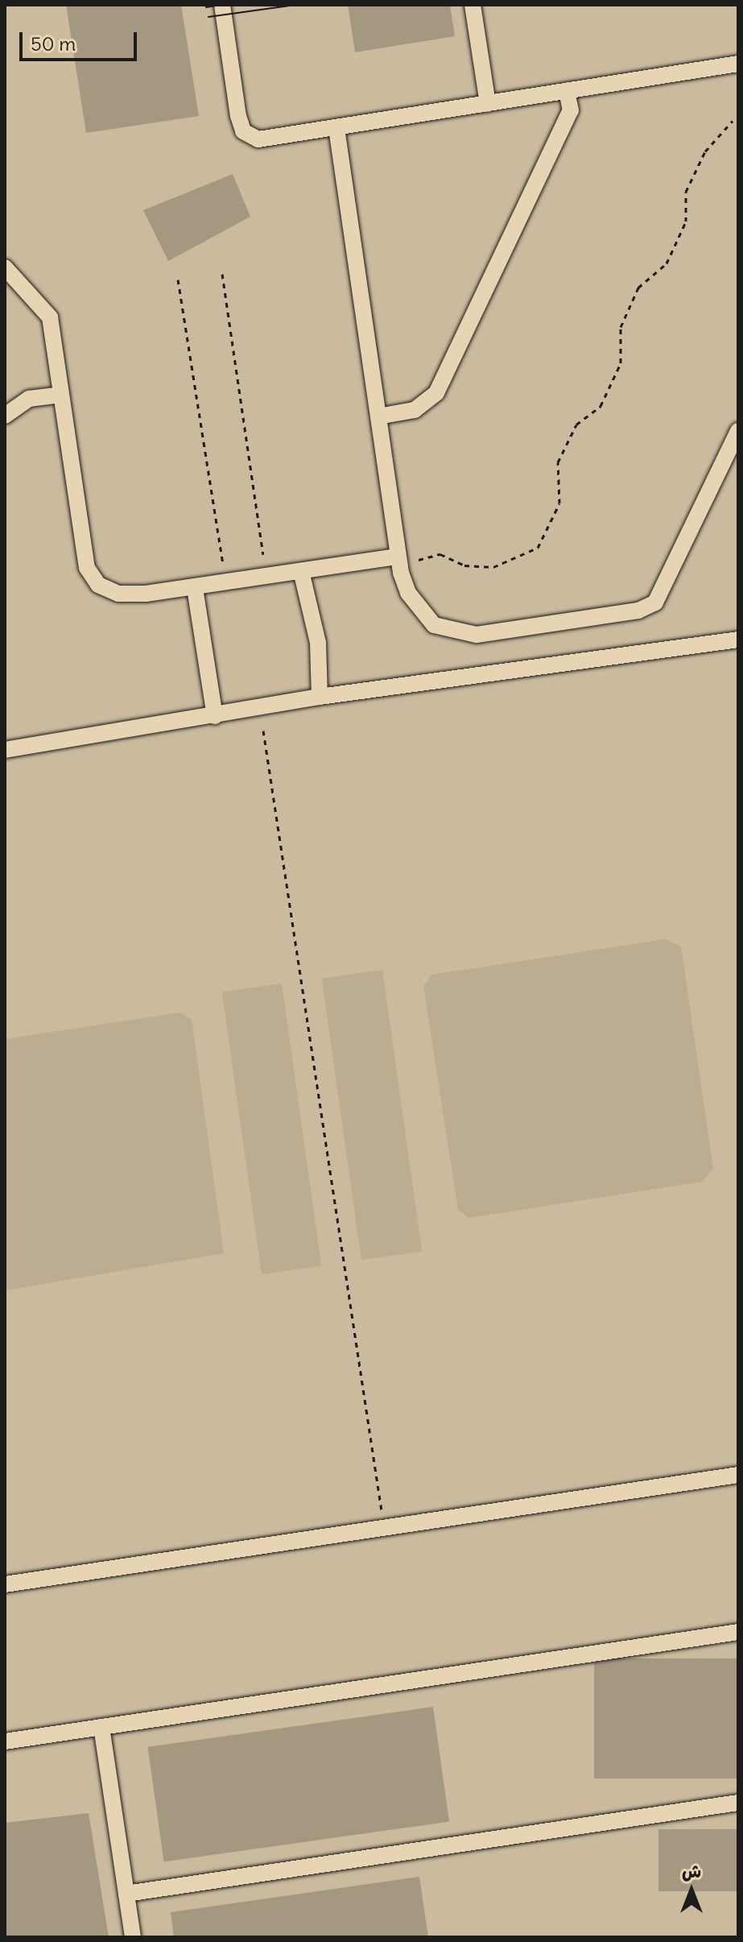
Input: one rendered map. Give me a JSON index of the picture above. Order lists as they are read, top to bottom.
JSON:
{
  "scale_bar": "50 m",
  "north": "top"
}
